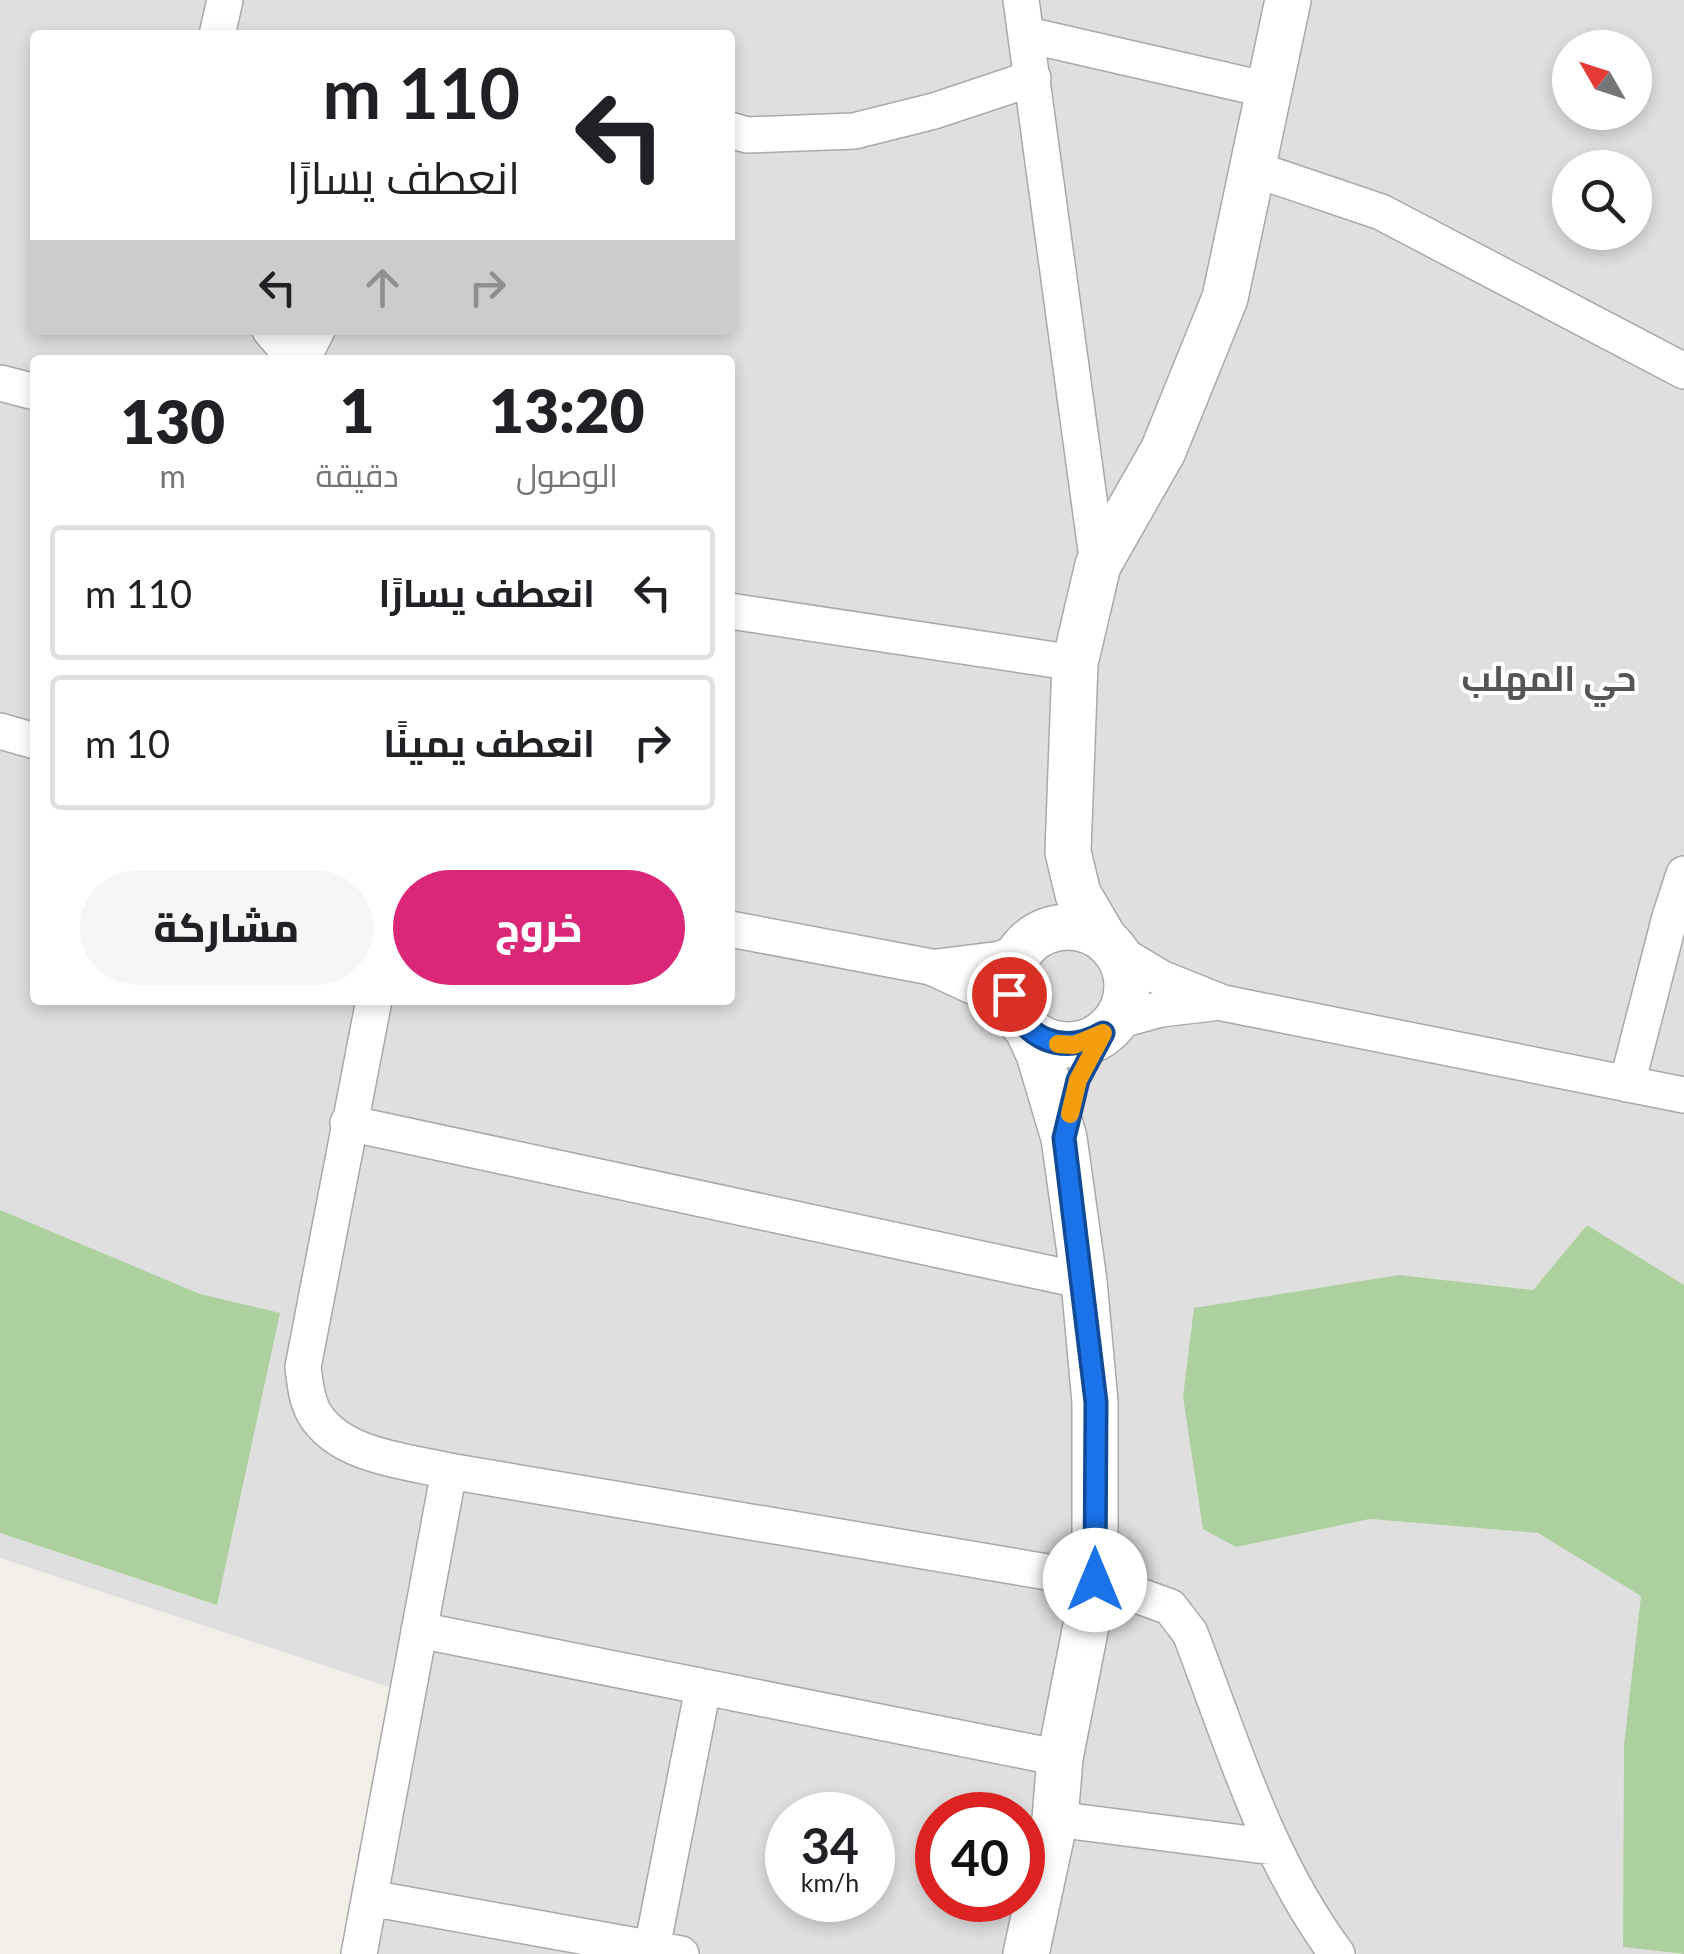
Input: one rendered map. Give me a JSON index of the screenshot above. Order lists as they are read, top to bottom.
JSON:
{
  "districts": ["حي المهلب"],
  "north": "top left",
  "page": {
    "turn": ["110 m", "انعطف يسارًا"],
    "eta": [
      "13:20",
      "الوصول",
      "1",
      "دقيقة",
      "130",
      "m"
    ],
    "list": [
      {
        "name": "انعطف يسارًا",
        "value": "110 m"
      },
      {
        "name": "انعطف يمينًا",
        "value": "10 m"
      }
    ],
    "buttons": ["خروج", "مشاركة"],
    "speed": "34 km/h",
    "limit": "40"
  }
}
